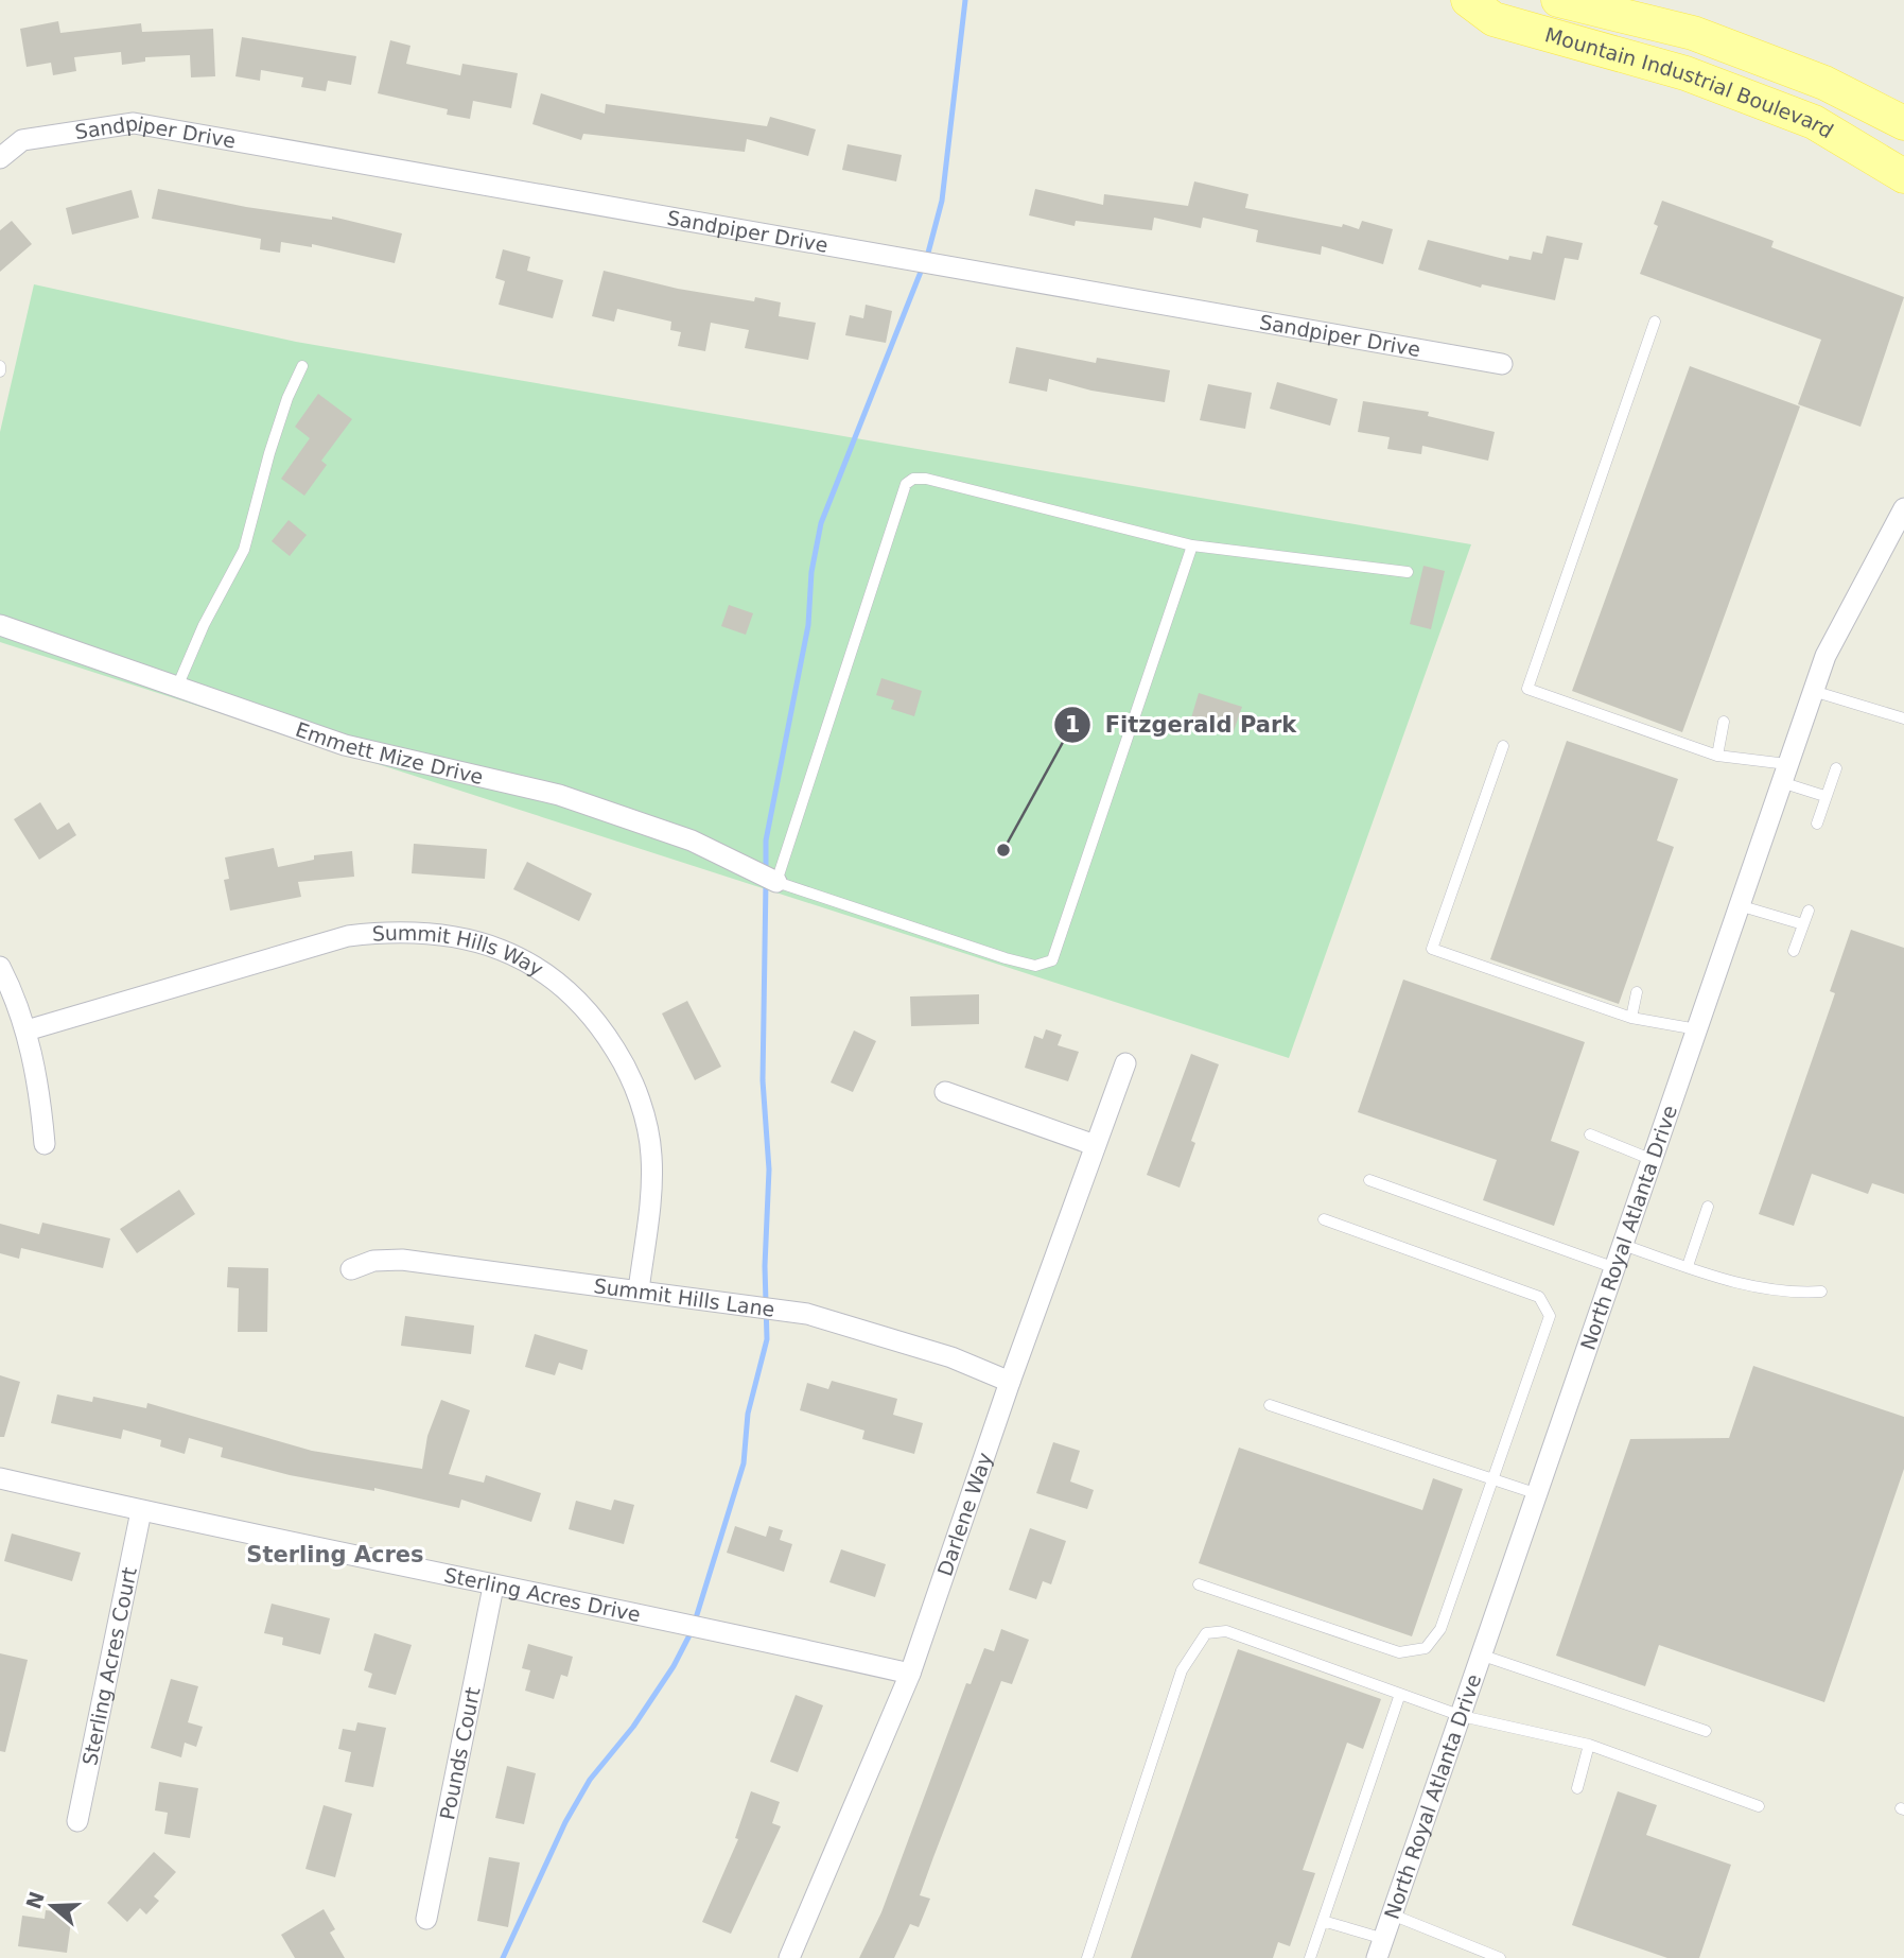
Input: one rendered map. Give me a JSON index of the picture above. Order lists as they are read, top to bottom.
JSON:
{
  "streets": {
    "main road": ["Mountain Industrial Boulevard"],
    "street": [
      "Sandpiper Drive",
      "Emmett Mize Drive",
      "Summit Hills Way",
      "North Royal Atlanta Drive",
      "Summit Hills Lane",
      "Darlene Way",
      "Sterling Acres Drive",
      "Sterling Acres Court",
      "Pounds Court"
    ]
  },
  "crossings": [
    ["Summit Hills Way", "Summit Hills Lane"],
    ["Summit Hills Lane", "Darlene Way"],
    ["Darlene Way", "Sterling Acres Drive"],
    ["Sterling Acres Drive", "Sterling Acres Court"],
    ["Sterling Acres Drive", "Pounds Court"]
  ],
  "districts": ["Sterling Acres"],
  "places": ["Fitzgerald Park"],
  "north": "left"
}
